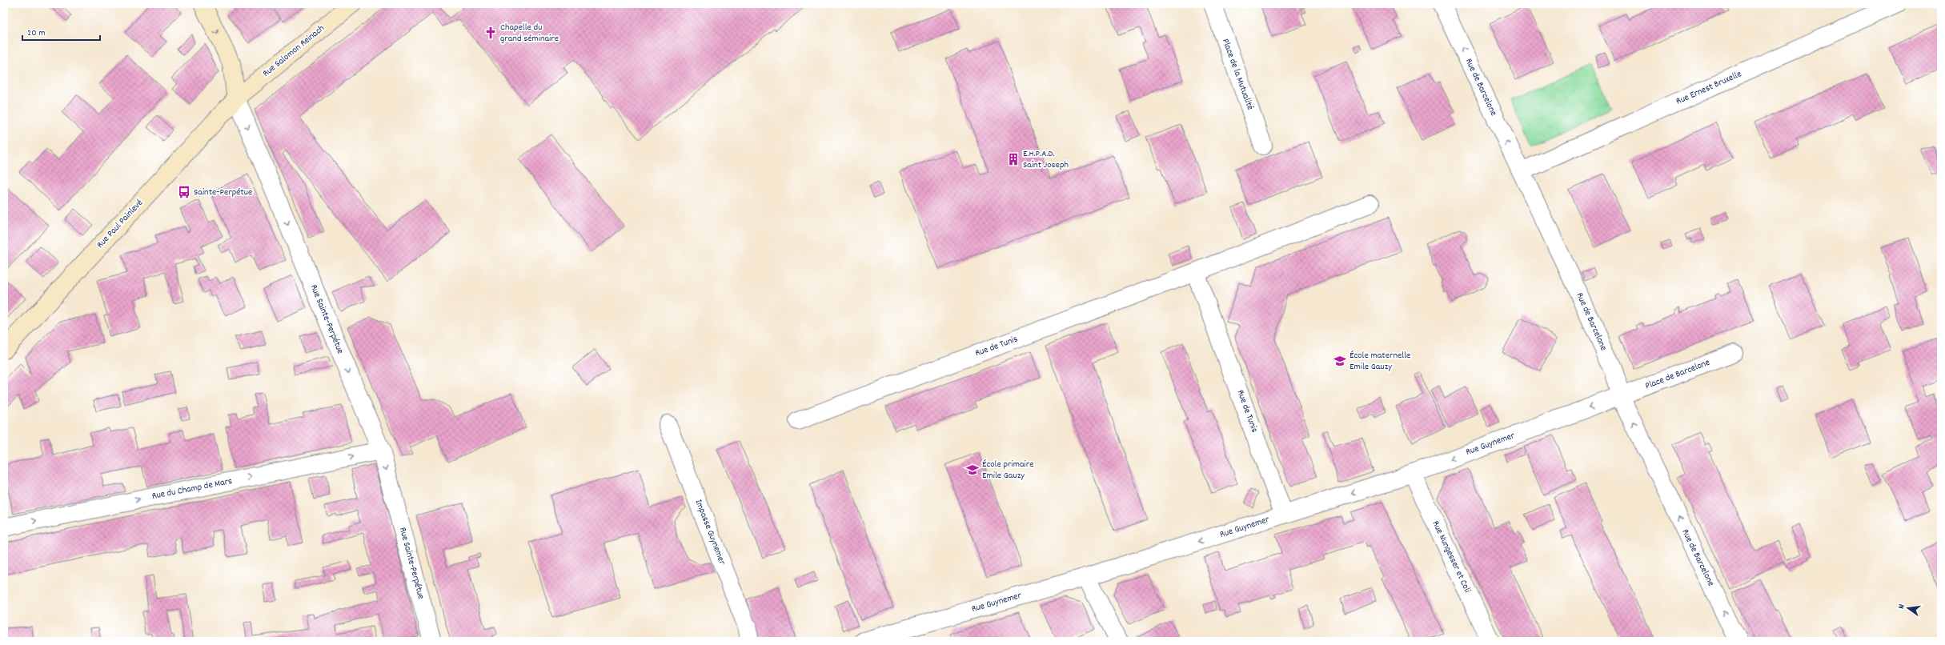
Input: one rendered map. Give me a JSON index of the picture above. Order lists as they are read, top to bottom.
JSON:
{
  "streets": {
    "street": [
      "Rue Salomon Reinach",
      "Place de la Mutualité",
      "Rue de Barcelone",
      "Rue Ernest Bruxelle",
      "Rue Paul Painlevé",
      "Rue Sainte-Perpétue",
      "Rue de Tunis",
      "Place de Barcelone",
      "Rue Guynemer",
      "Rue du Champ de Mars",
      "Impasse Guynemer",
      "Rue Nungesser et Coli"
    ]
  },
  "crossings": [
    ["Rue Salomon Reinach", "Rue Paul Painlevé"],
    ["Rue Salomon Reinach", "Rue Sainte-Perpétue"],
    ["Rue de Barcelone", "Rue Ernest Bruxelle"],
    ["Rue de Barcelone", "Place de Barcelone"],
    ["Rue de Barcelone", "Rue Guynemer"],
    ["Rue Paul Painlevé", "Rue Sainte-Perpétue"],
    ["Rue Sainte-Perpétue", "Rue du Champ de Mars"],
    ["Rue de Tunis", "Rue Guynemer"],
    ["Place de Barcelone", "Rue Guynemer"],
    ["Rue Guynemer", "Rue Nungesser et Coli"]
  ],
  "one_way": [
    "Rue de Barcelone",
    "Rue Sainte-Perpétue",
    "Rue Guynemer",
    "Rue du Champ de Mars"
  ],
  "places": {
    "church": ["Chapelle du grand séminaire"],
    "building": ["E.H.P.A.D. Saint Joseph"],
    "bus stop": ["Sainte-Perpétue"],
    "school or university": ["École maternelle Emile Gauzy", "École primaire Emile Gauzy"]
  },
  "scale_bar": "20 m",
  "north": "left"
}
